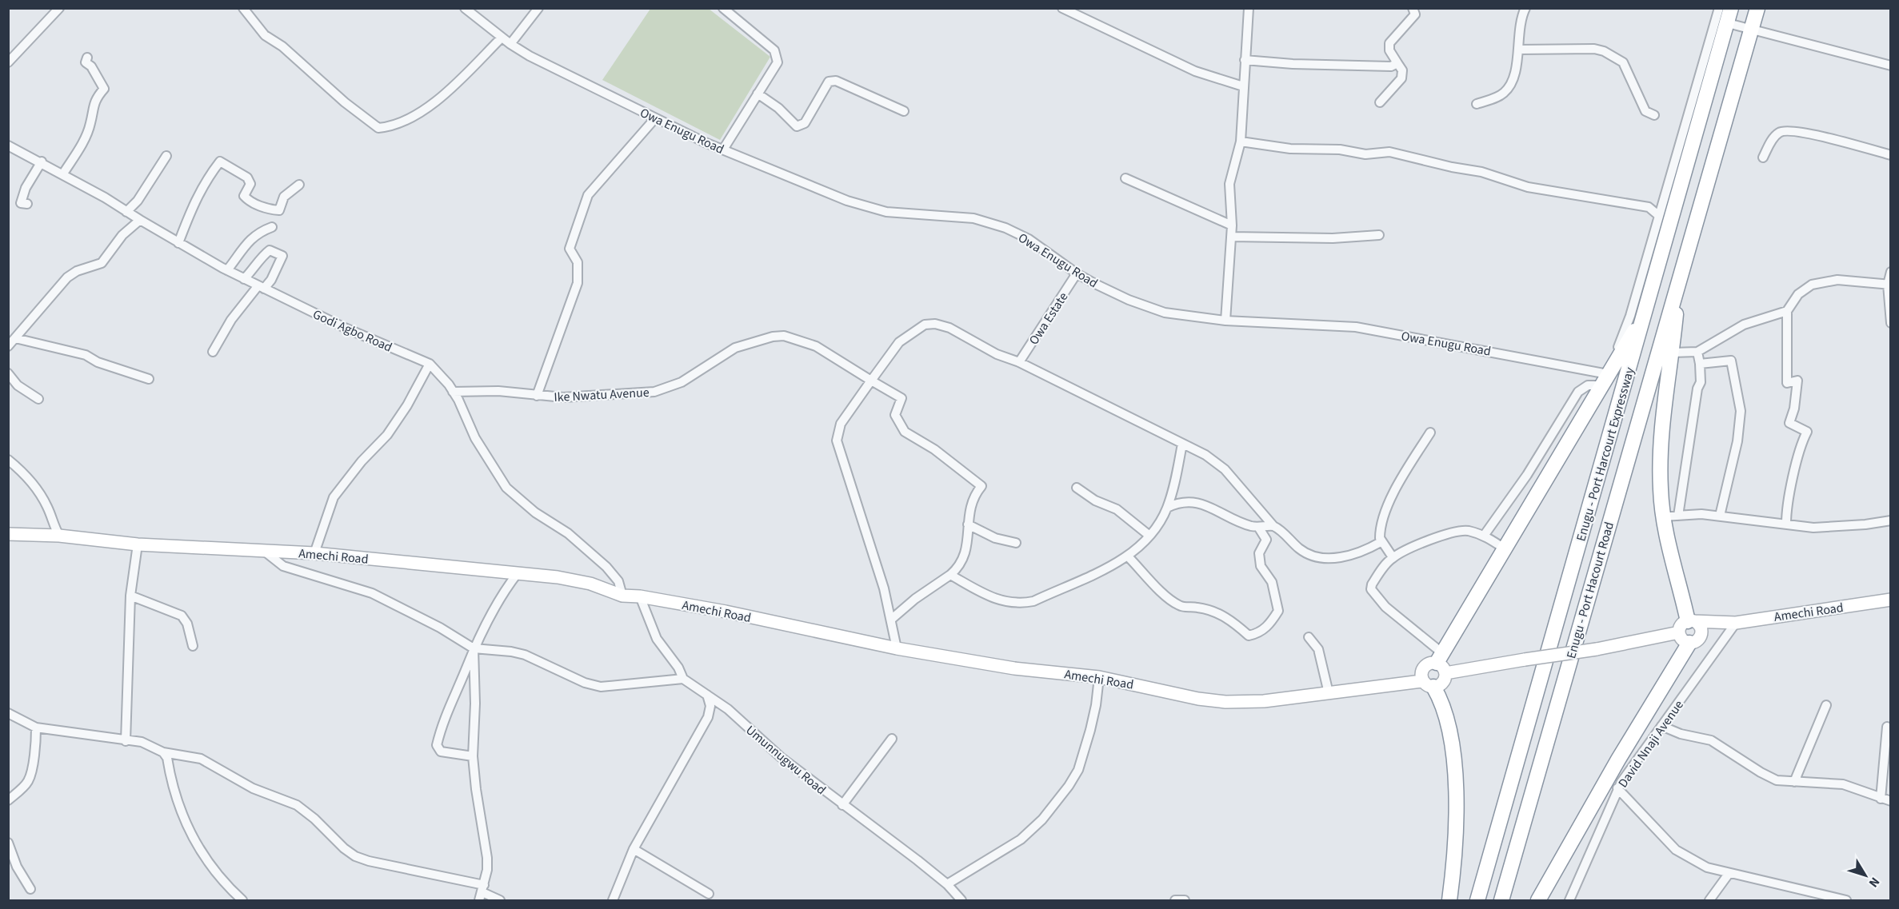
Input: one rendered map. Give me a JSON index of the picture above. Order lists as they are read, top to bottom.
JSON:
{
  "streets": {
    "highway": ["Enugu - Port Harcourt Expressway", "Enugu - Port Hacourt Road"],
    "main road": ["Amechi Road"],
    "street": [
      "Owa Enugu Road",
      "Owa Estate",
      "Godi Agbo Road",
      "Ike Nwatu Avenue",
      "David Nnaji Avenue",
      "Umunnugwu Road"
    ]
  },
  "crossings": [
    ["Owa Enugu Road", "Owa Estate"],
    ["Godi Agbo Road", "Ike Nwatu Avenue"],
    ["Godi Agbo Road", "Amechi Road"],
    ["Amechi Road", "David Nnaji Avenue"],
    ["Amechi Road", "Umunnugwu Road"]
  ],
  "north": "bottom right"
}
